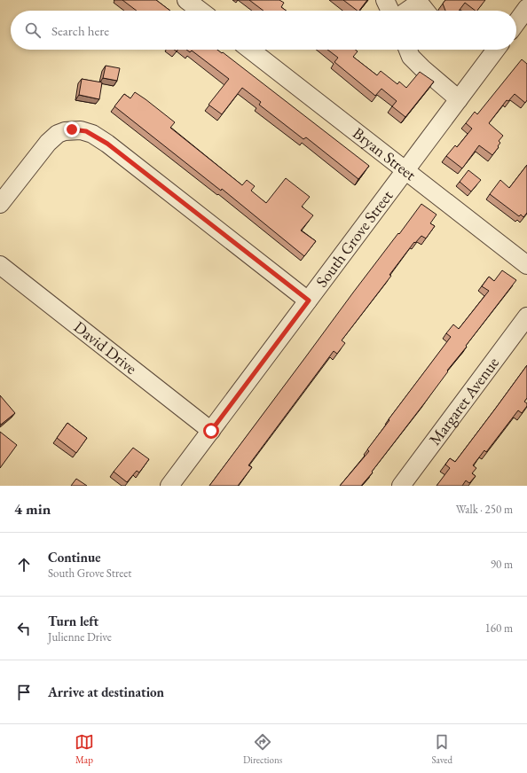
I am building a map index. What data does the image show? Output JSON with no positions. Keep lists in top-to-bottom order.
{
  "streets": {
    "street": [
      "Bryan Street",
      "South Grove Street",
      "David Drive",
      "Margaret Avenue"
    ]
  },
  "crossings": [
    ["Bryan Street", "South Grove Street"],
    ["South Grove Street", "David Drive"]
  ],
  "page": {
    "search": "Search here",
    "heading": ["4 min", "Walk · 250 m"],
    "list": [
      ["Continue", "South Grove Street", "90 m"],
      ["Turn left", "Julienne Drive", "160 m"],
      "Arrive at destination"
    ],
    "nav": ["Map", "Directions", "Saved"]
  }
}
